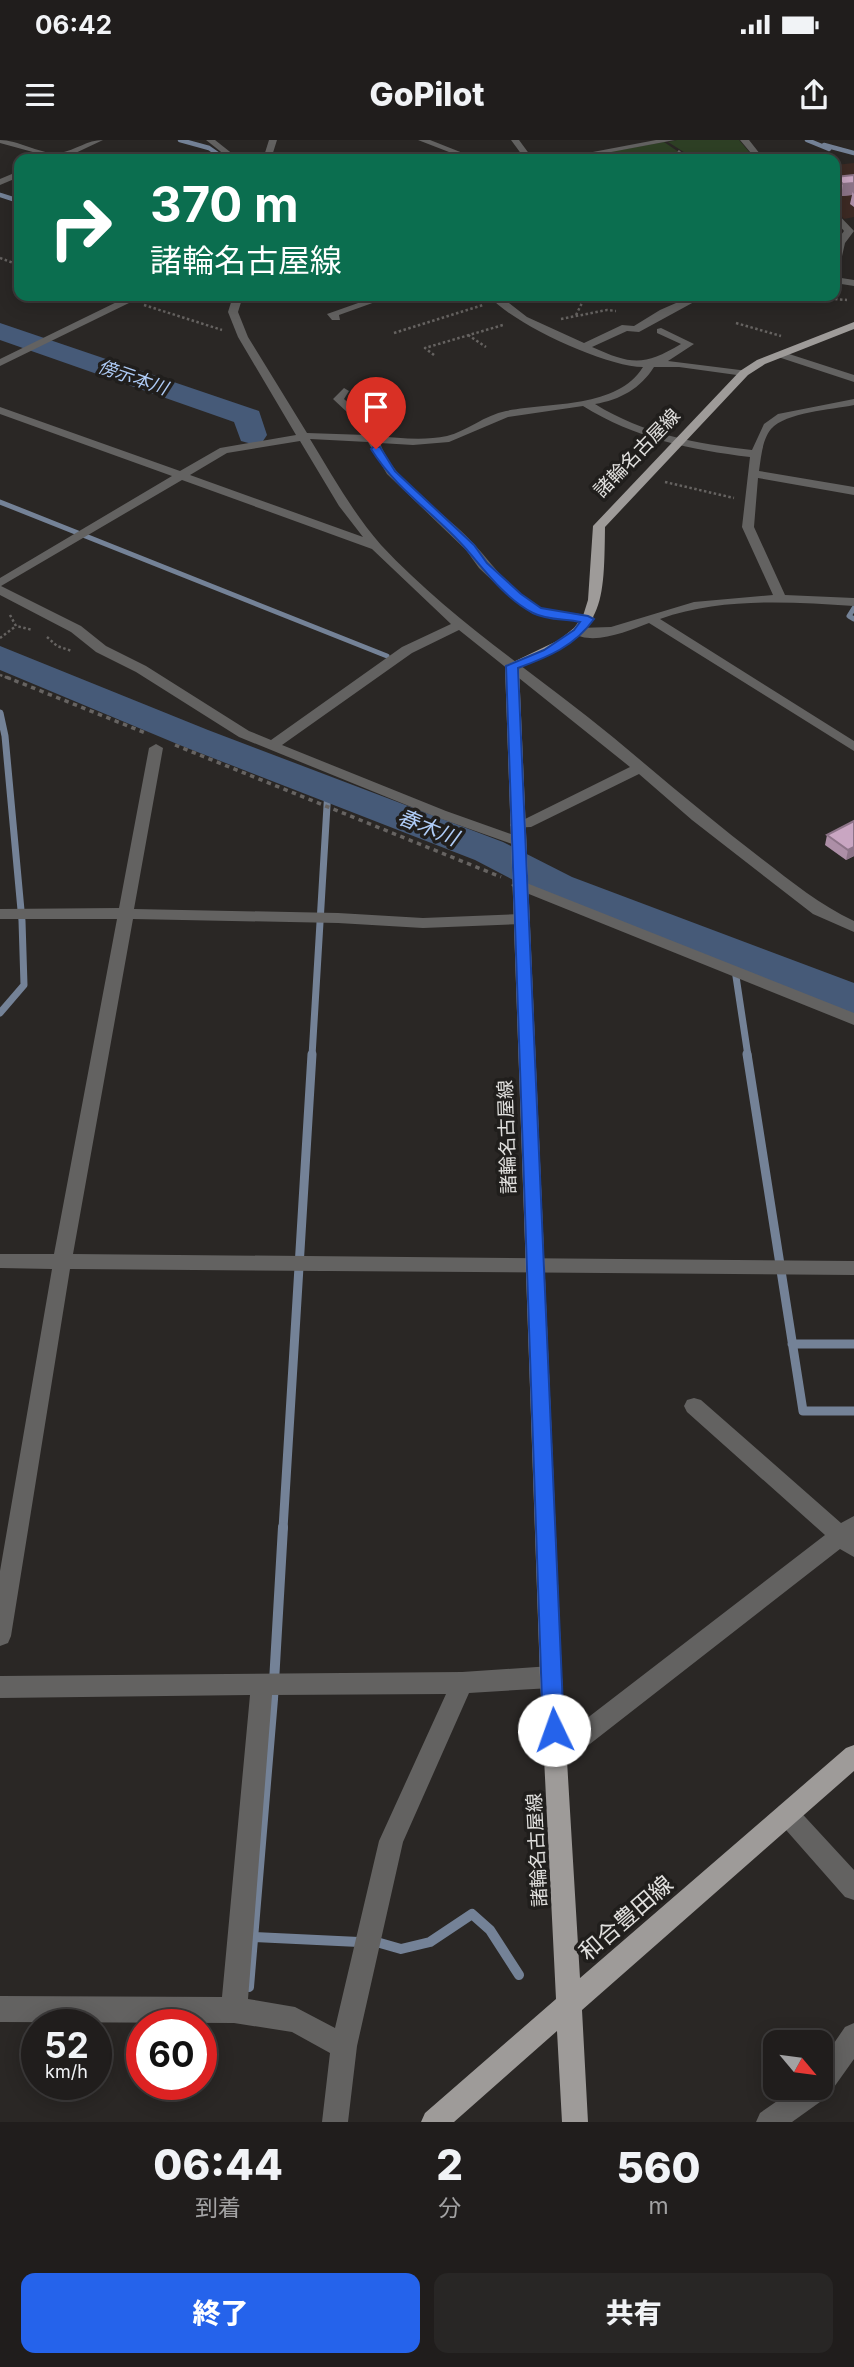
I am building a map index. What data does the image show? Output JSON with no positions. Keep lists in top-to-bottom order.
{
  "streets": {
    "main road": ["諸輪名古屋線", "和合豊田線"]
  },
  "crossings": [
    ["諸輪名古屋線", "和合豊田線"]
  ],
  "water": ["傍示本川", "春木川"],
  "north": "bottom right",
  "page": {
    "status": "06:42",
    "header": "GoPilot",
    "turn": ["370 m", "諸輪名古屋線"],
    "speed": "52 km/h",
    "limit": "60",
    "eta": [
      "06:44",
      "到着",
      "2",
      "分",
      "560",
      "m"
    ],
    "buttons": ["終了", "共有"]
  }
}
